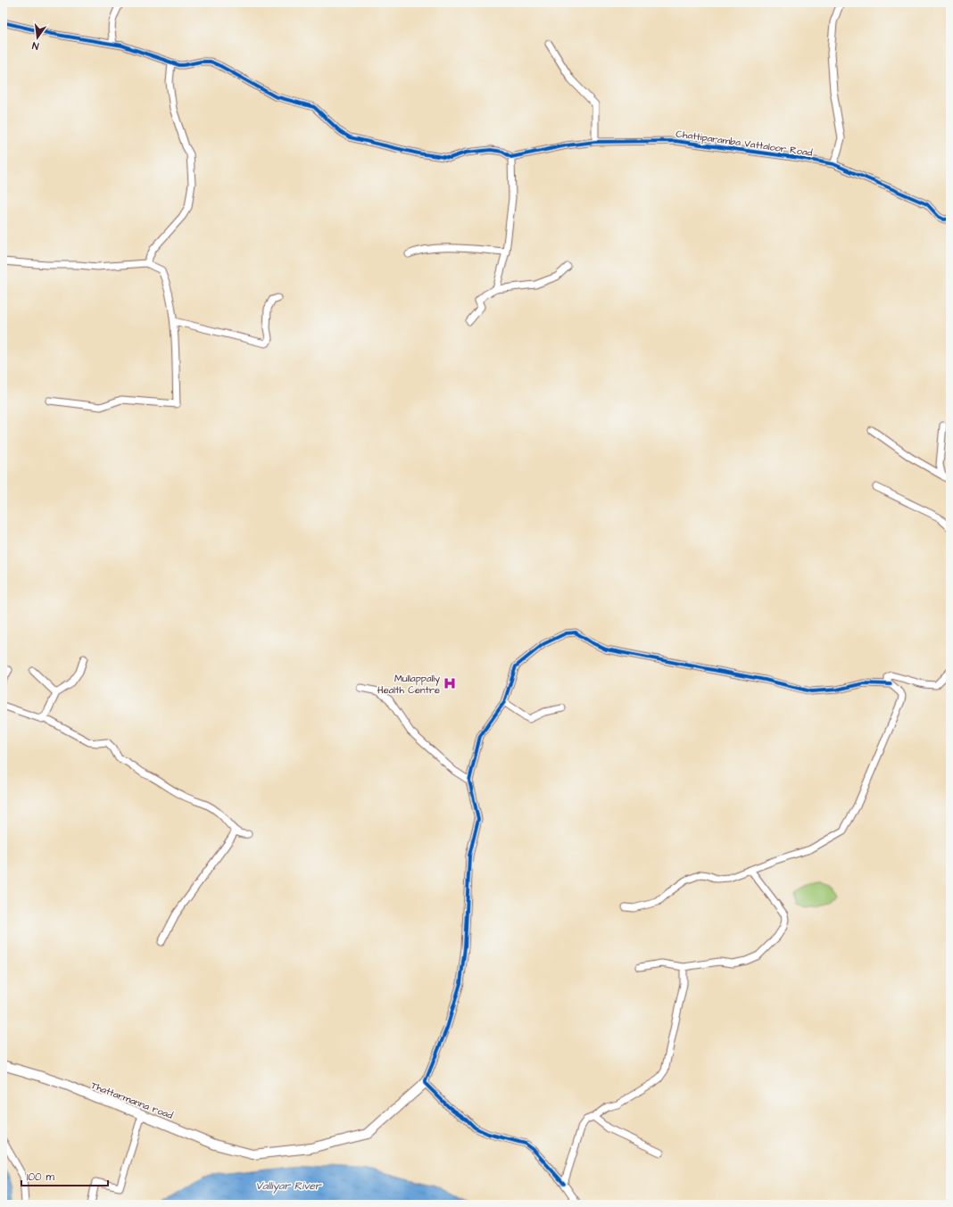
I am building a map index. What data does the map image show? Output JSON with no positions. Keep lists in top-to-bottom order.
{
  "streets": {
    "street": ["Chattiparamba Vattaloor Road", "Thattarmanna road"]
  },
  "water": ["Valliyar River"],
  "places": {
    "hospital": ["Mullappally Health Centre"]
  },
  "scale_bar": "100 m",
  "north": "bottom"
}
